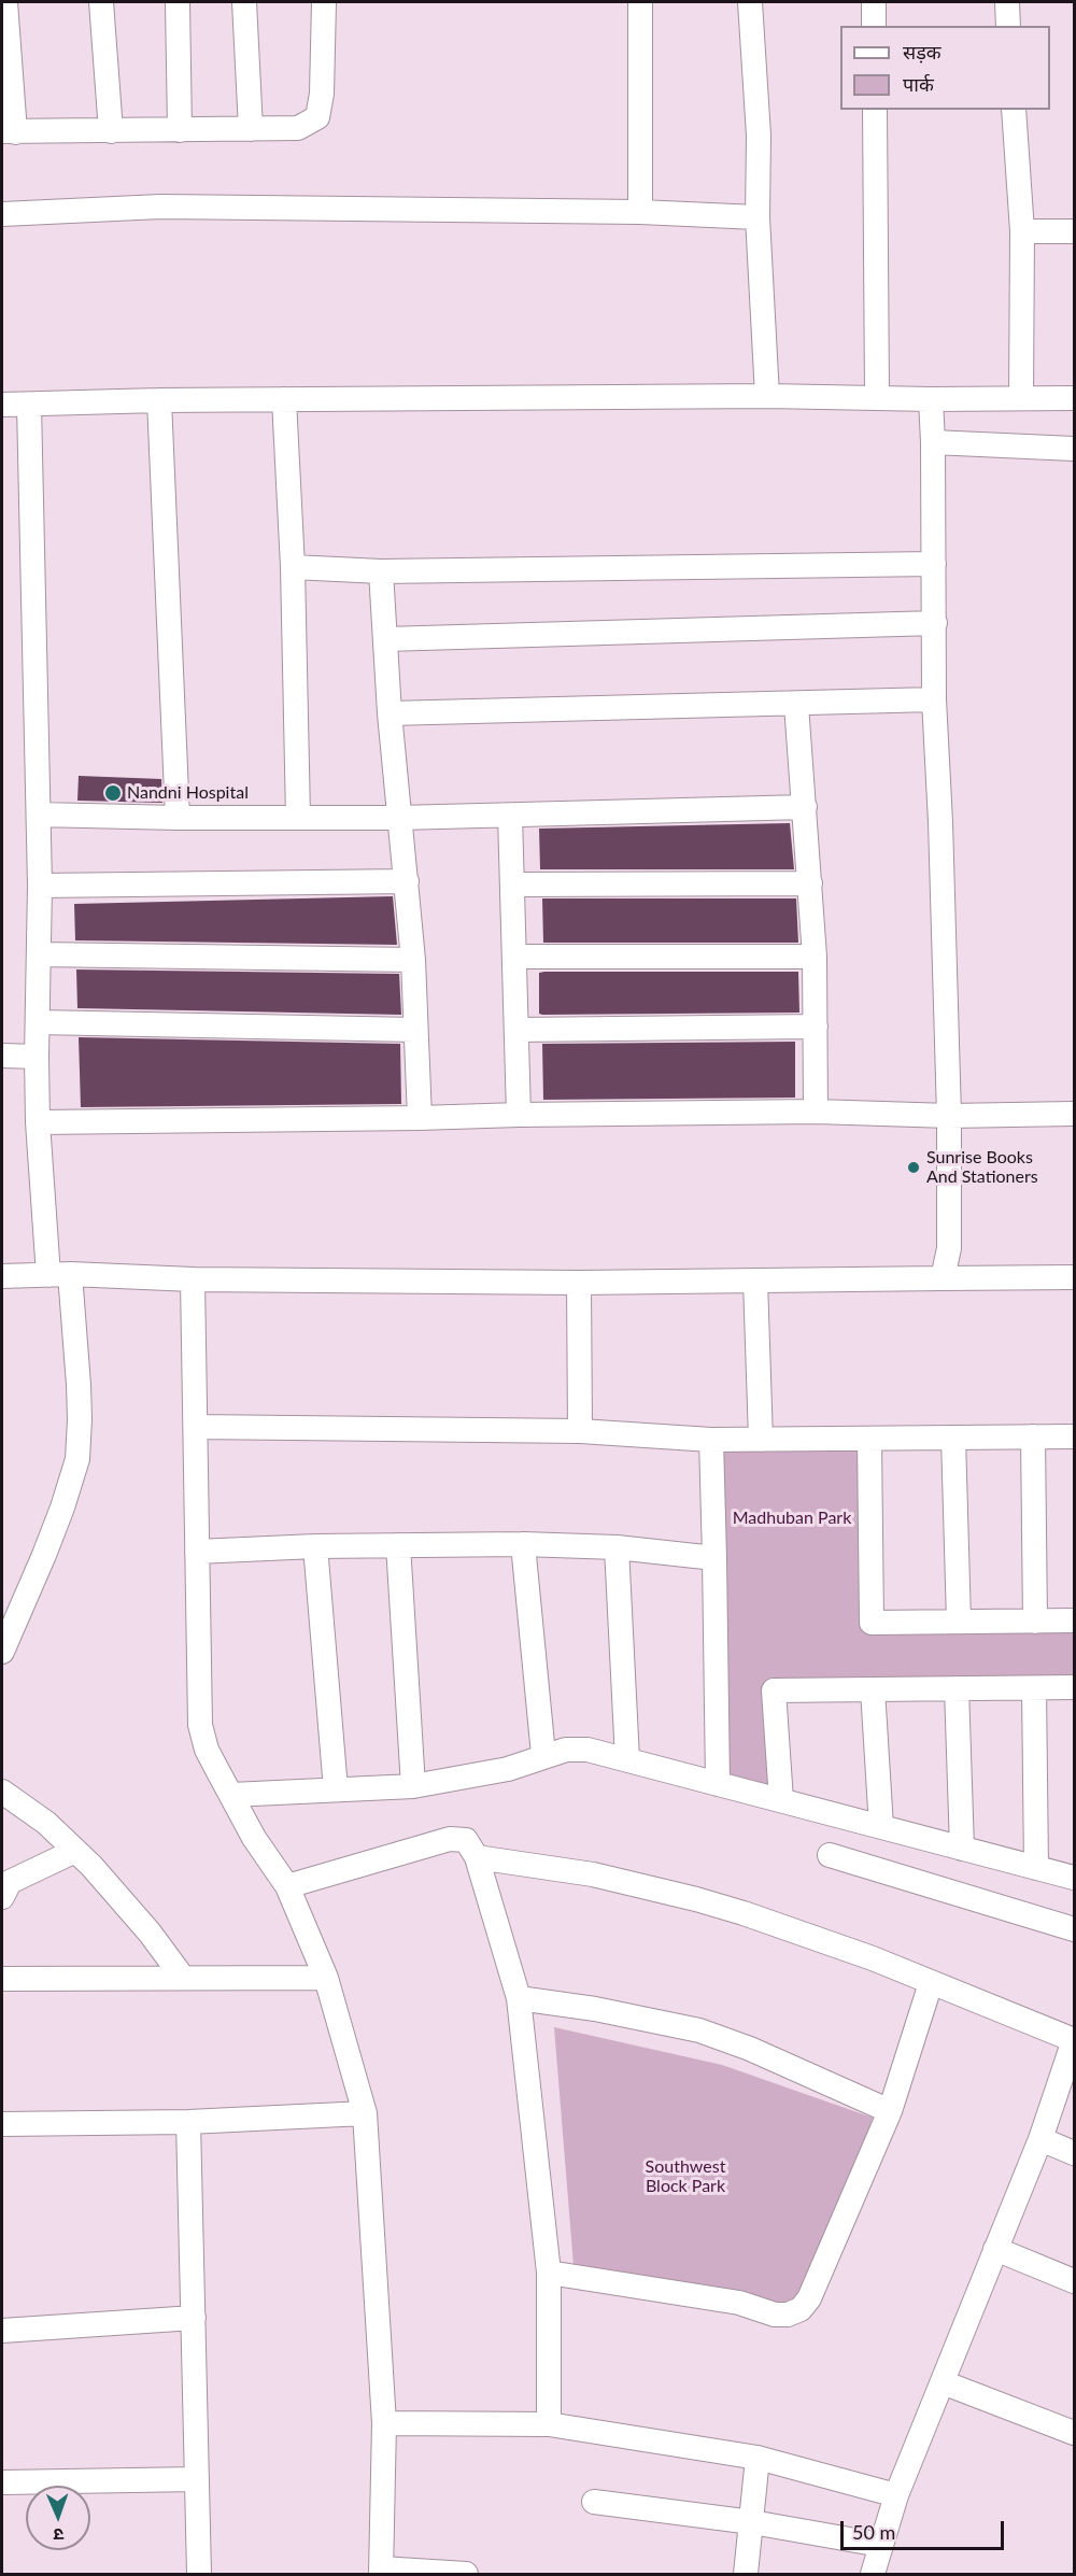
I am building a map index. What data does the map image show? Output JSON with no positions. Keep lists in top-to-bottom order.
{
  "parks": ["Madhuban Park", "Southwest Block Park"],
  "places": ["Nandni Hospital", "Sunrise Books And Stationers"],
  "legend": ["सड़क", "पार्क"],
  "scale_bar": "50 m",
  "north": "bottom"
}
